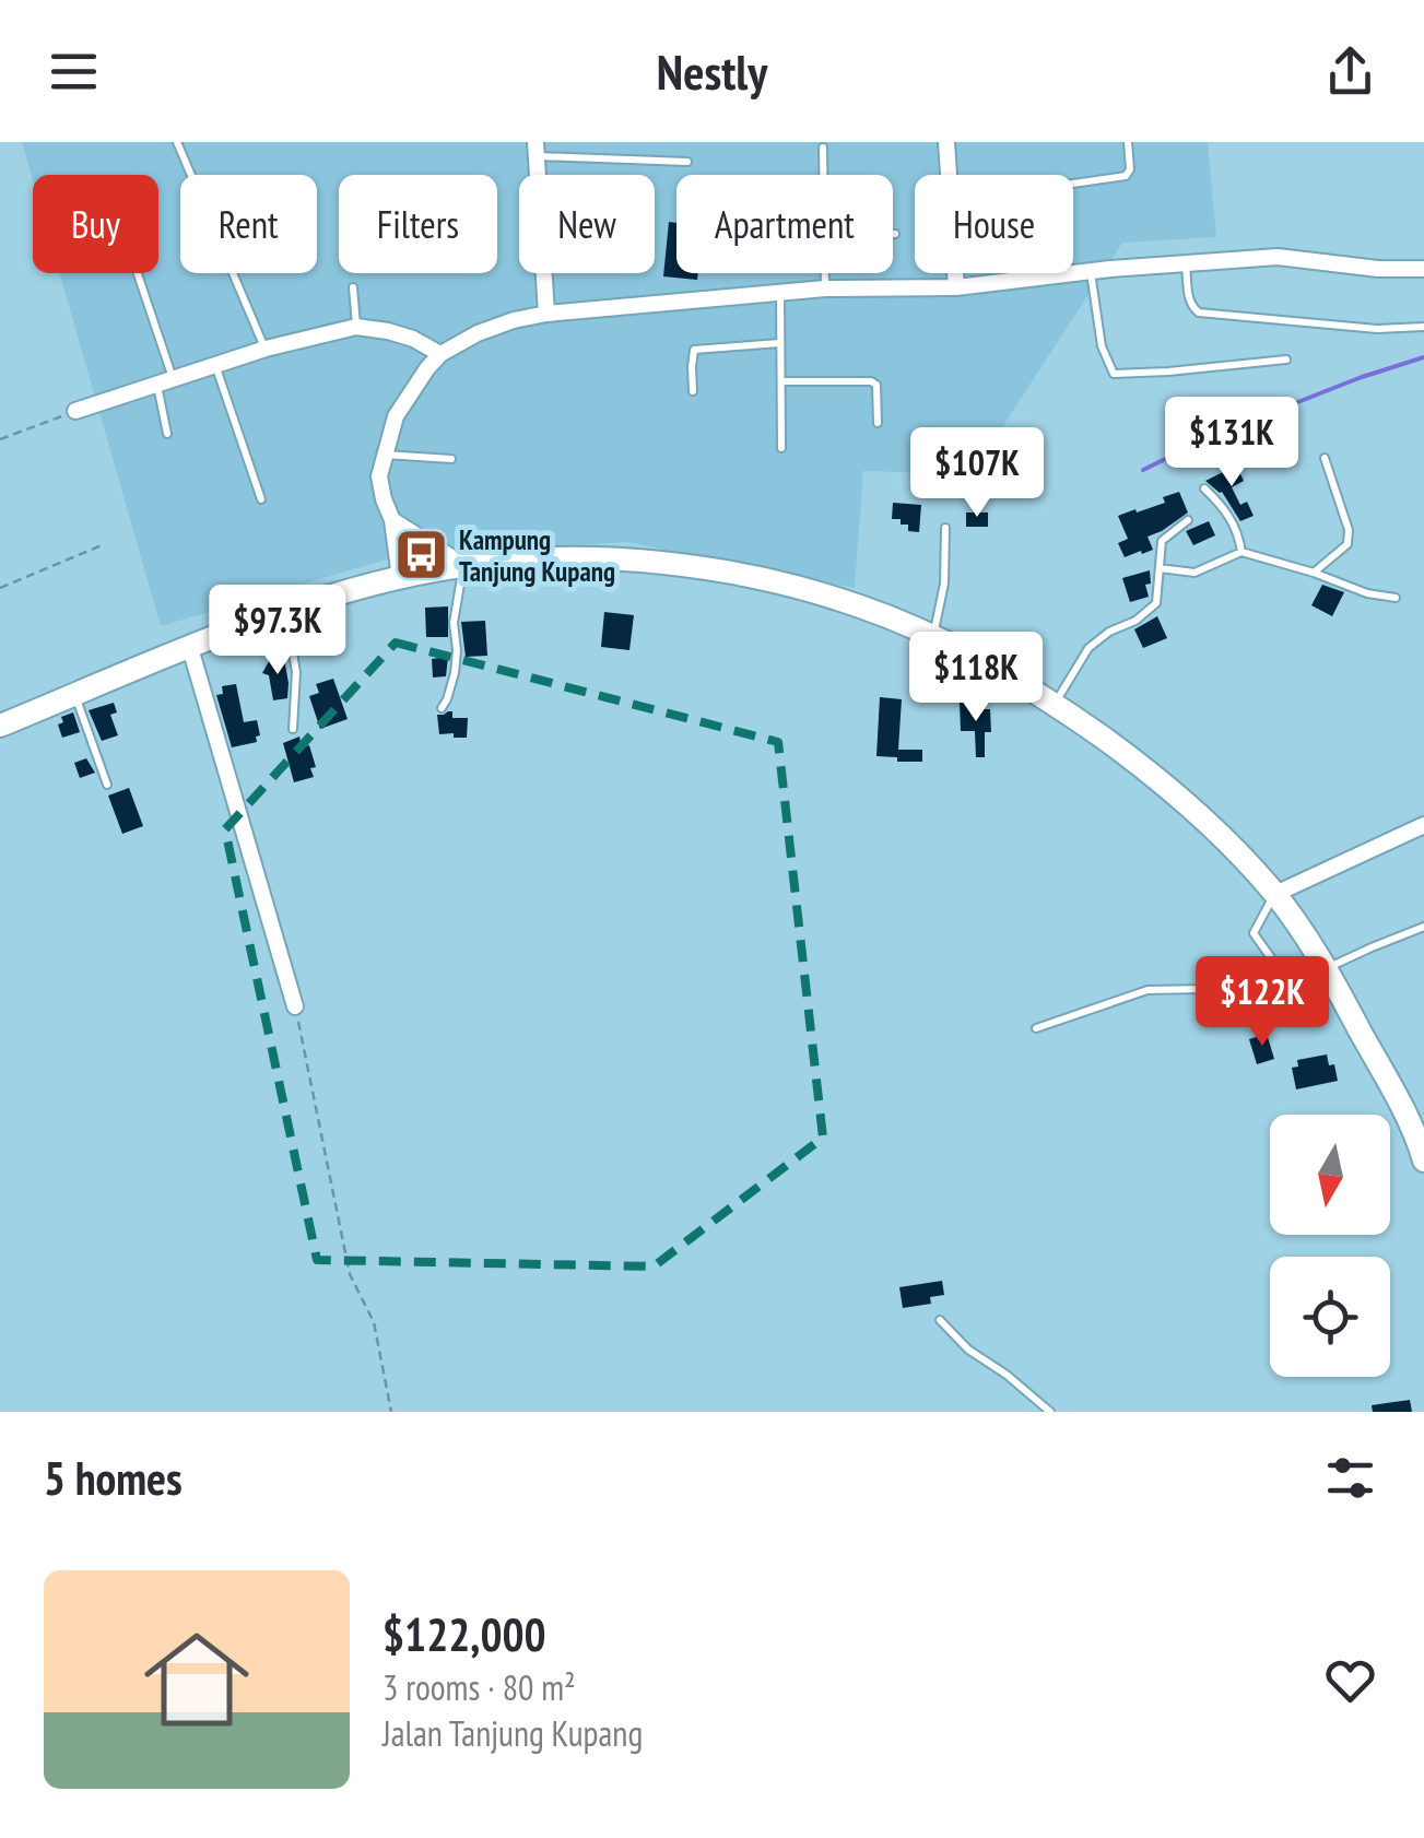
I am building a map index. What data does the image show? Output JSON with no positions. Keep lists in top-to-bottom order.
{
  "places": {
    "bus stop": ["Kampung Tanjung Kupang"]
  },
  "north": "bottom",
  "page": {
    "header": "Nestly",
    "chip": [
      "Buy",
      "Rent",
      "Filters",
      "New",
      "Apartment",
      "House"
    ],
    "price": [
      "$131K",
      "$107K",
      "$97.3K",
      "$118K",
      "$122K"
    ],
    "heading": "5 homes",
    "list": [
      {
        "name": "$122,000",
        "note": "3 rooms · 80 m² · Jalan Tanjung Kupang"
      }
    ]
  }
}
